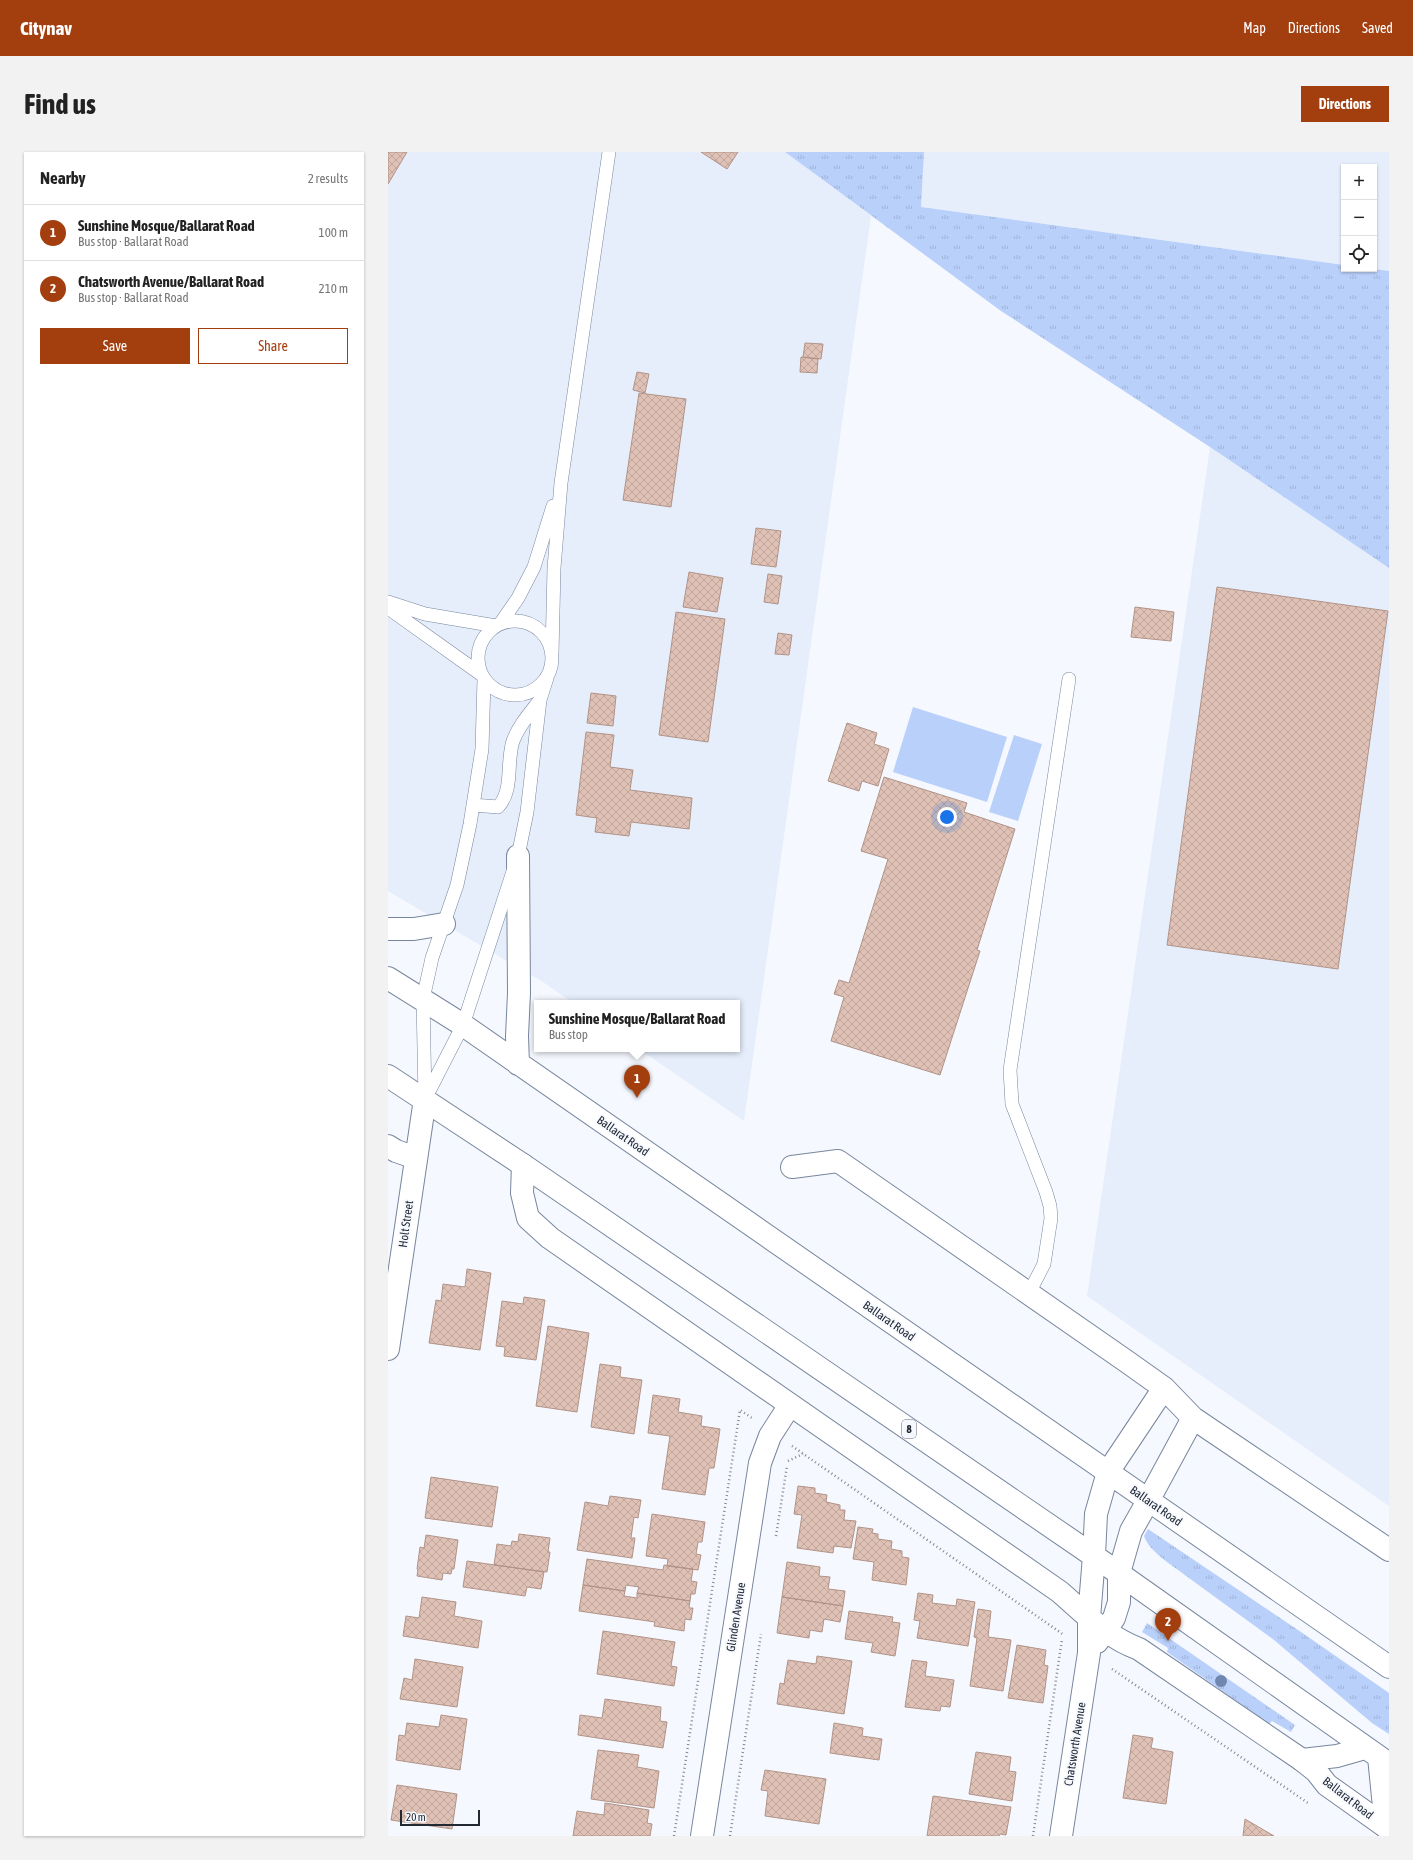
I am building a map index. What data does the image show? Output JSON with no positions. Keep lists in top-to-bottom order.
{
  "streets": {
    "main road": [
      "Ballarat Road",
      "Holt Street",
      "8",
      "Glinden Avenue",
      "Chatsworth Avenue"
    ]
  },
  "crossings": [
    ["Ballarat Road", "8"],
    ["Ballarat Road", "Glinden Avenue"],
    ["Ballarat Road", "Chatsworth Avenue"],
    ["Holt Street", "8"],
    ["8", "Chatsworth Avenue"]
  ],
  "scale_bar": "20 m",
  "page": {
    "header": "Citynav",
    "nav": ["Map", "Directions", "Saved"],
    "buttons": [
      "Directions",
      ["Save", "Share"]
    ],
    "title": "Find us",
    "heading": ["Nearby", "2 results"],
    "map_buttons": ["+", "−"],
    "list": [
      {
        "mark": "1",
        "name": "Sunshine Mosque/Ballarat Road",
        "note": "Bus stop · Ballarat Road",
        "value": "100 m"
      },
      {
        "mark": "2",
        "name": "Chatsworth Avenue/Ballarat Road",
        "note": "Bus stop · Ballarat Road",
        "value": "210 m"
      }
    ],
    "popup": ["Sunshine Mosque/Ballarat Road", "Bus stop"],
    "pins": ["1", "2"],
    "scale": "20 m"
  }
}
